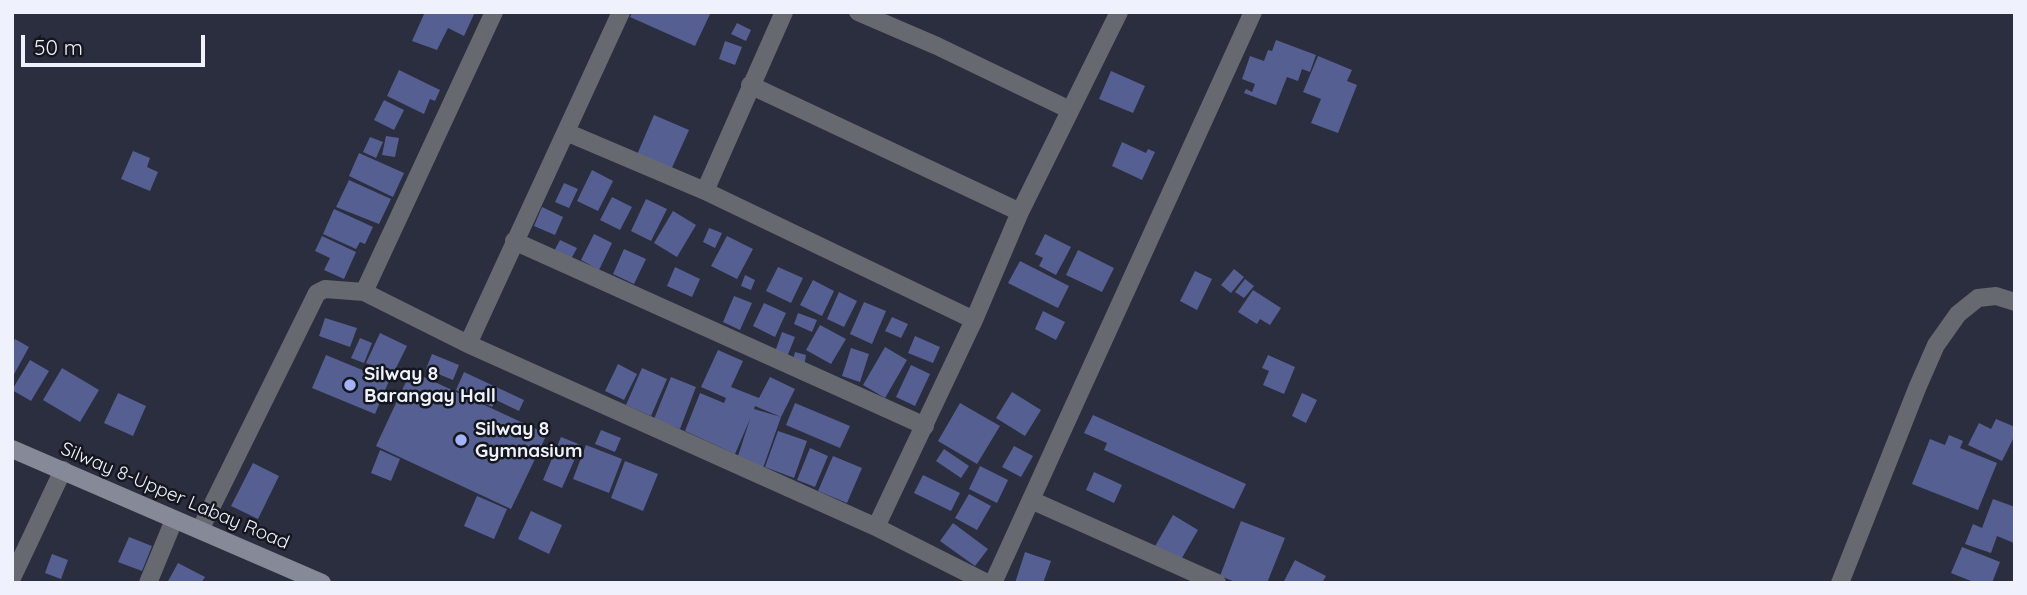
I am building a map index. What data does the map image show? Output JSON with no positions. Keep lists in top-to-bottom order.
{
  "streets": {
    "main road": ["Silway 8-Upper Labay Road"]
  },
  "places": ["Silway 8 Barangay Hall", "Silway 8 Gymnasium"],
  "scale_bar": "50 m"
}
